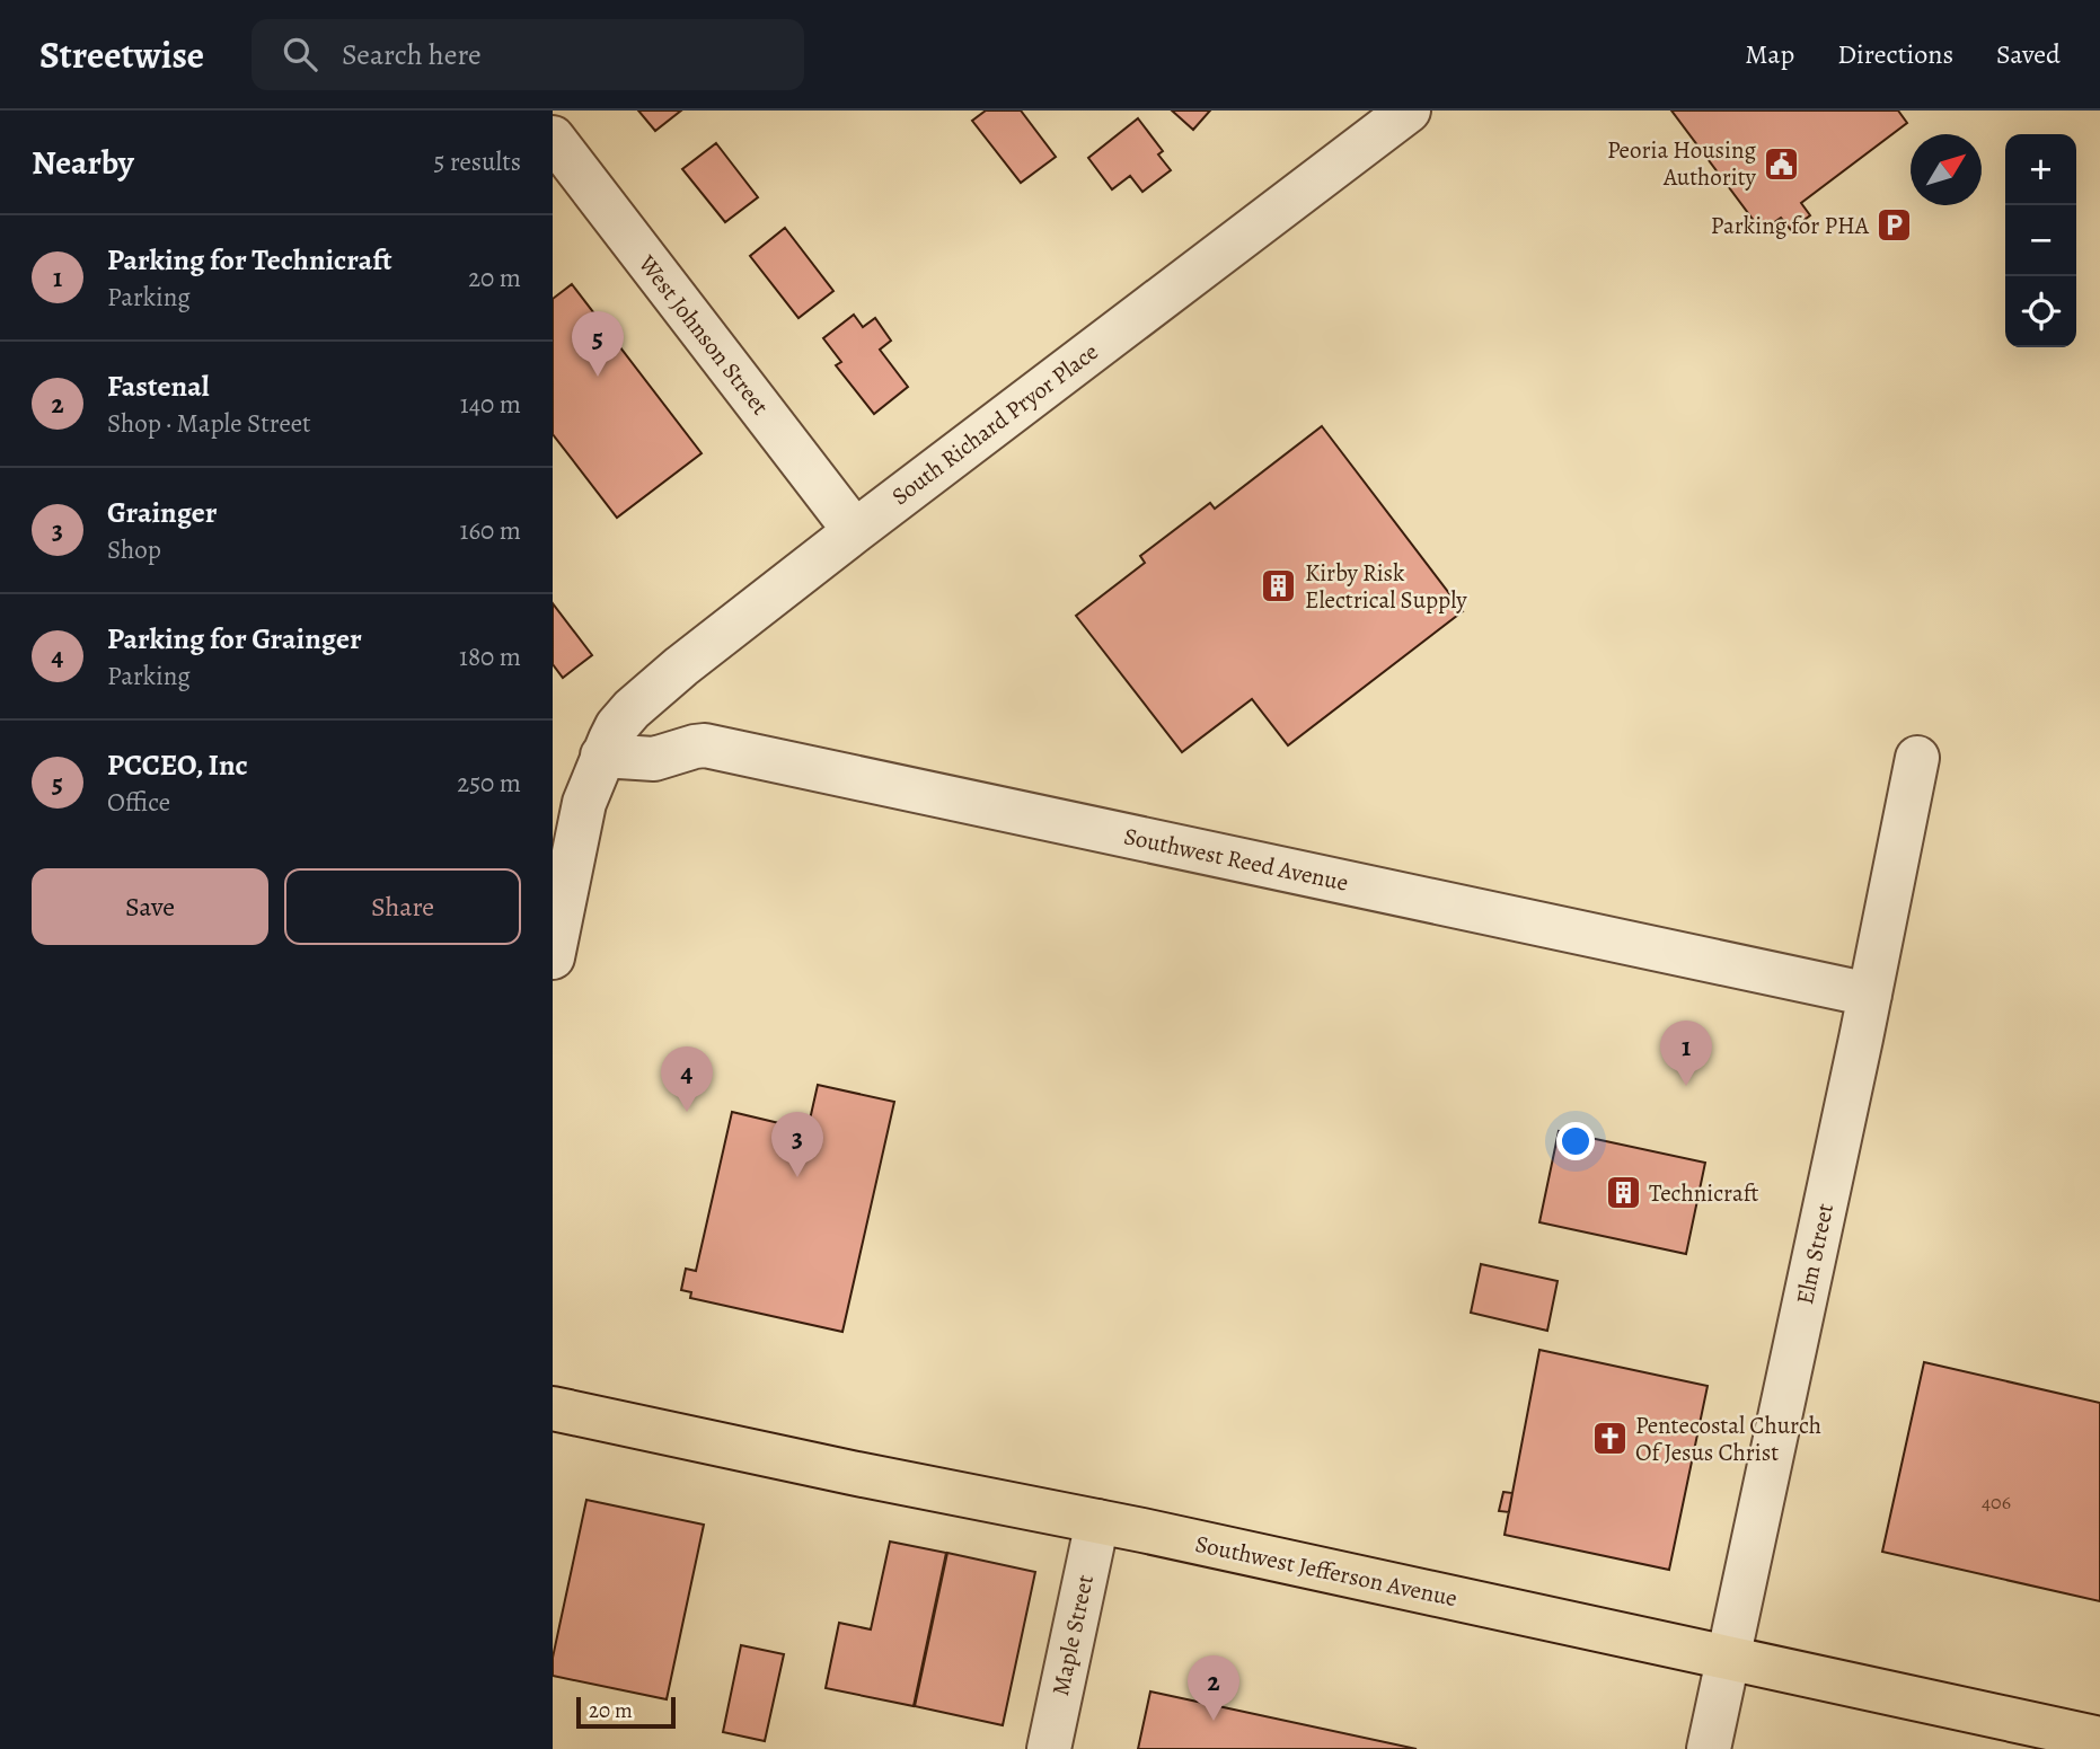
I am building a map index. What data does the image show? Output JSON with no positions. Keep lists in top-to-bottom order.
{
  "streets": {
    "main road": ["Southwest Jefferson Avenue"],
    "street": [
      "West Johnson Street",
      "South Richard Pryor Place",
      "Southwest Reed Avenue",
      "Elm Street",
      "Maple Street"
    ]
  },
  "crossings": [
    ["West Johnson Street", "South Richard Pryor Place"],
    ["South Richard Pryor Place", "Southwest Reed Avenue"],
    ["Southwest Reed Avenue", "Elm Street"],
    ["Elm Street", "Southwest Jefferson Avenue"],
    ["Southwest Jefferson Avenue", "Maple Street"]
  ],
  "places": {
    "public building": ["Peoria Housing Authority"],
    "parking": ["Parking for PHA"],
    "building": ["Kirby Risk Electrical Supply", "Technicraft"],
    "church": ["Pentecostal Church Of Jesus Christ"]
  },
  "house_numbers": ["406"],
  "scale_bar": "20 m",
  "north": "top right",
  "page": {
    "header": "Streetwise",
    "search": "Search here",
    "nav": ["Map", "Directions", "Saved"],
    "heading": ["Nearby", "5 results"],
    "map_buttons": ["+", "−"],
    "list": [
      {
        "mark": "1",
        "name": "Parking for Technicraft",
        "note": "Parking",
        "value": "20 m"
      },
      {
        "mark": "2",
        "name": "Fastenal",
        "note": "Shop · Maple Street",
        "value": "140 m"
      },
      {
        "mark": "3",
        "name": "Grainger",
        "note": "Shop",
        "value": "160 m"
      },
      {
        "mark": "4",
        "name": "Parking for Grainger",
        "note": "Parking",
        "value": "180 m"
      },
      {
        "mark": "5",
        "name": "PCCEO, Inc",
        "note": "Office",
        "value": "250 m"
      }
    ],
    "pins": [
      "5",
      "1",
      "4",
      "3",
      "2"
    ],
    "buttons": ["Save", "Share"],
    "scale": "20 m"
  }
}
